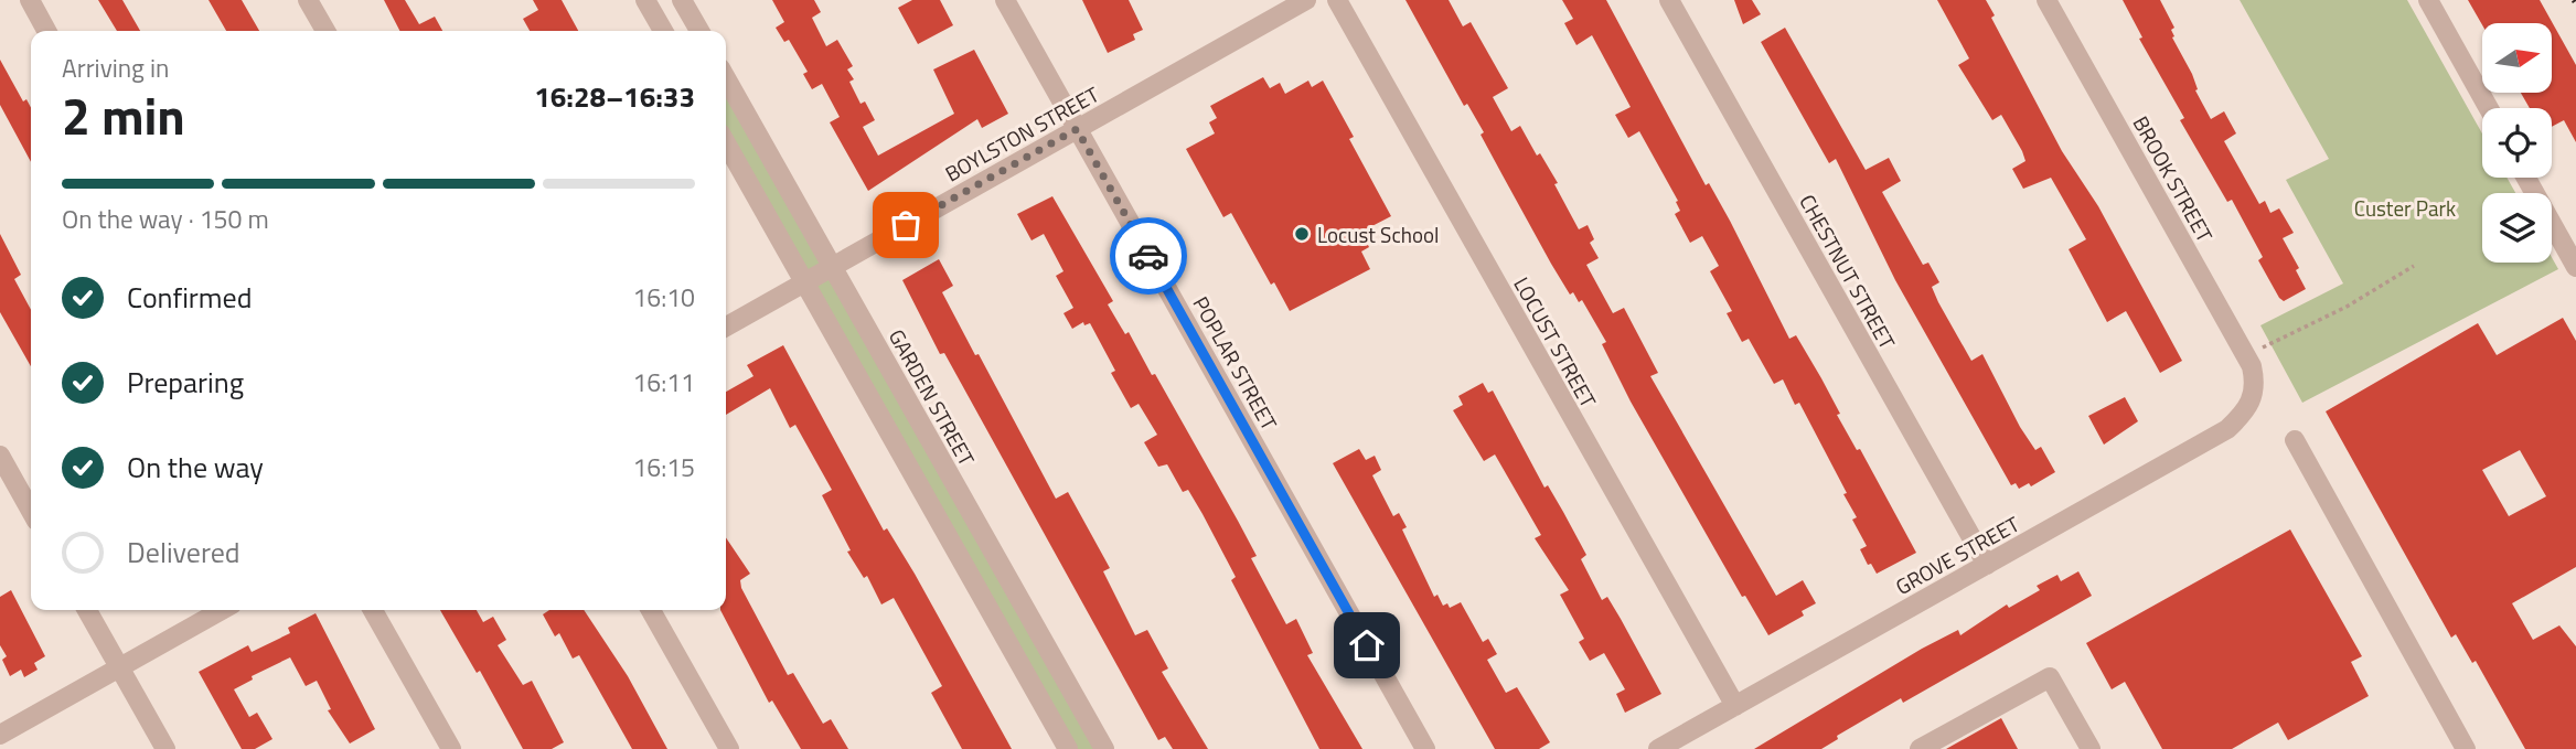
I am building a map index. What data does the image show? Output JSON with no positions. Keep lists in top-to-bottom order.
{
  "streets": {
    "street": [
      "BOYLSTON STREET",
      "BROOK STREET",
      "CHESTNUT STREET",
      "LOCUST STREET",
      "POPLAR STREET",
      "GARDEN STREET",
      "GROVE STREET"
    ]
  },
  "crossings": [
    ["BOYLSTON STREET", "POPLAR STREET"],
    ["BOYLSTON STREET", "GARDEN STREET"],
    ["BROOK STREET", "GROVE STREET"],
    ["CHESTNUT STREET", "GROVE STREET"],
    ["LOCUST STREET", "GROVE STREET"]
  ],
  "parks": ["Custer Park"],
  "places": ["Locust School"],
  "north": "right",
  "page": {
    "heading": ["2 min", "Arriving in", "16:28–16:33"],
    "bar": "On the way · 150 m",
    "list": [
      ["Confirmed", "16:10"],
      ["Preparing", "16:11"],
      ["On the way", "16:15"],
      "Delivered"
    ]
  }
}
